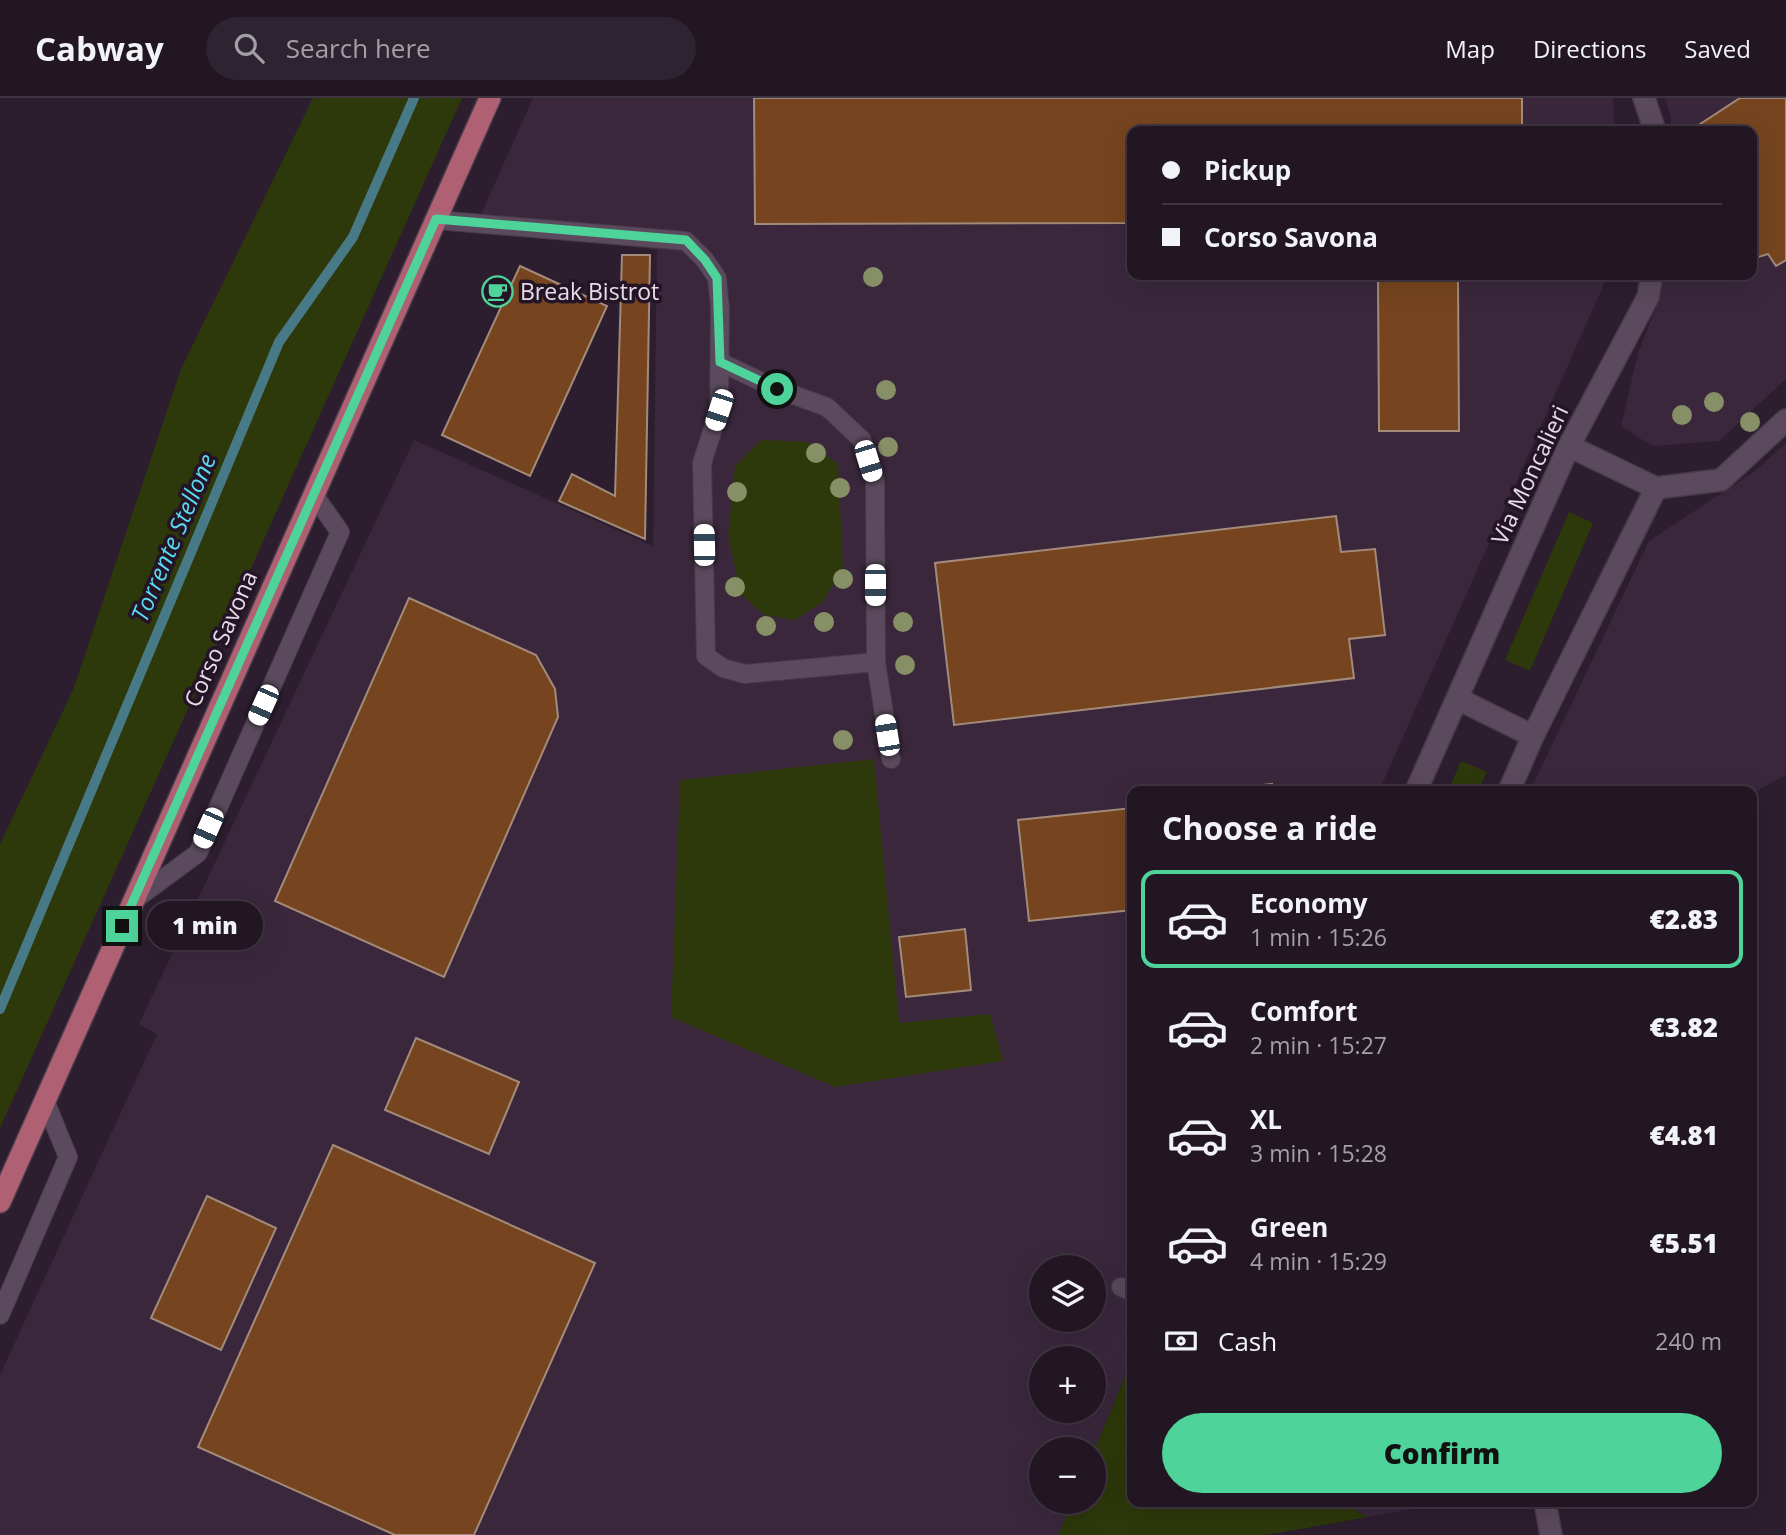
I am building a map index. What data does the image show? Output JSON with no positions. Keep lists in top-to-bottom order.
{
  "streets": {
    "main road": ["Corso Savona"],
    "street": ["Via Moncalieri"]
  },
  "water": ["Torrente Stellone"],
  "places": {
    "cafe": ["Break Bistrot"]
  },
  "page": {
    "header": "Cabway",
    "search": "Search here",
    "nav": ["Map", "Directions", "Saved"],
    "banner": ["Pickup", "Corso Savona"],
    "heading": "Choose a ride",
    "list": [
      {
        "name": "Economy",
        "note": "1 min · 15:26",
        "value": "€2.83"
      },
      {
        "name": "Comfort",
        "note": "2 min · 15:27",
        "value": "€3.82"
      },
      {
        "name": "XL",
        "note": "3 min · 15:28",
        "value": "€4.81"
      },
      {
        "name": "Green",
        "note": "4 min · 15:29",
        "value": "€5.51"
      }
    ],
    "bubble": "1 min",
    "map_buttons": ["+", "−"],
    "pay": ["Cash", "240 m"],
    "buttons": "Confirm"
  }
}
